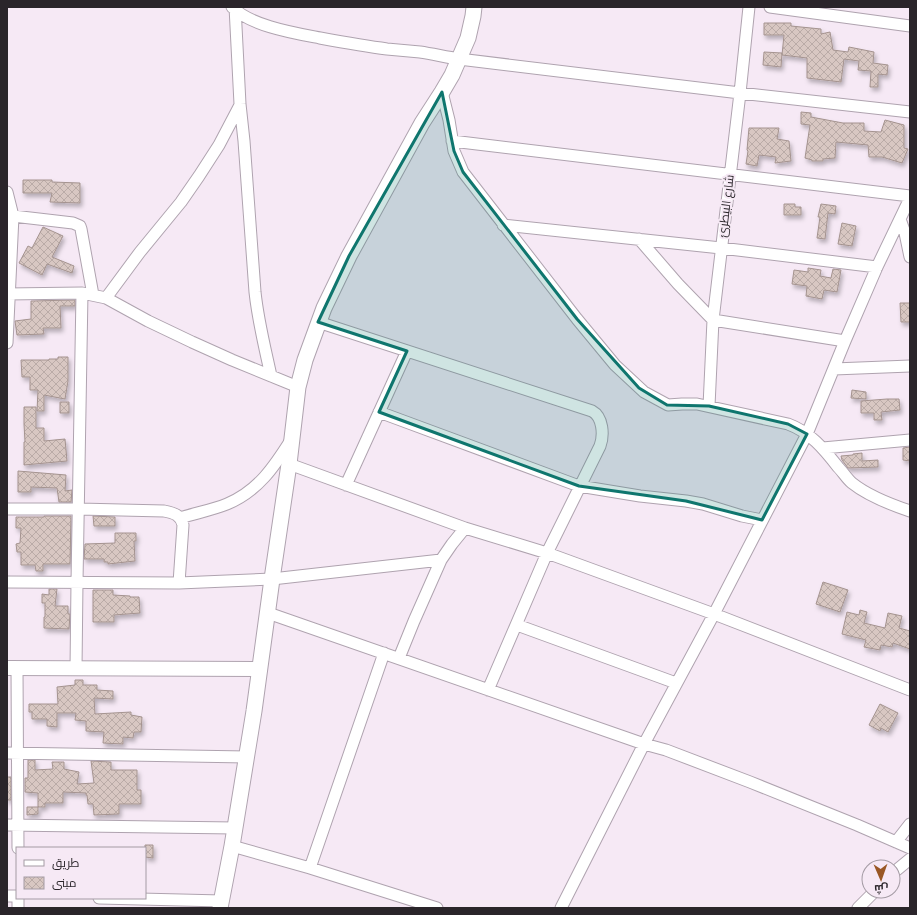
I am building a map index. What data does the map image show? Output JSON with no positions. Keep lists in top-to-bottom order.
{
  "streets": {
    "street": ["شارع البيطرئ"]
  },
  "legend": ["طريق", "مبنى"],
  "north": "bottom"
}
